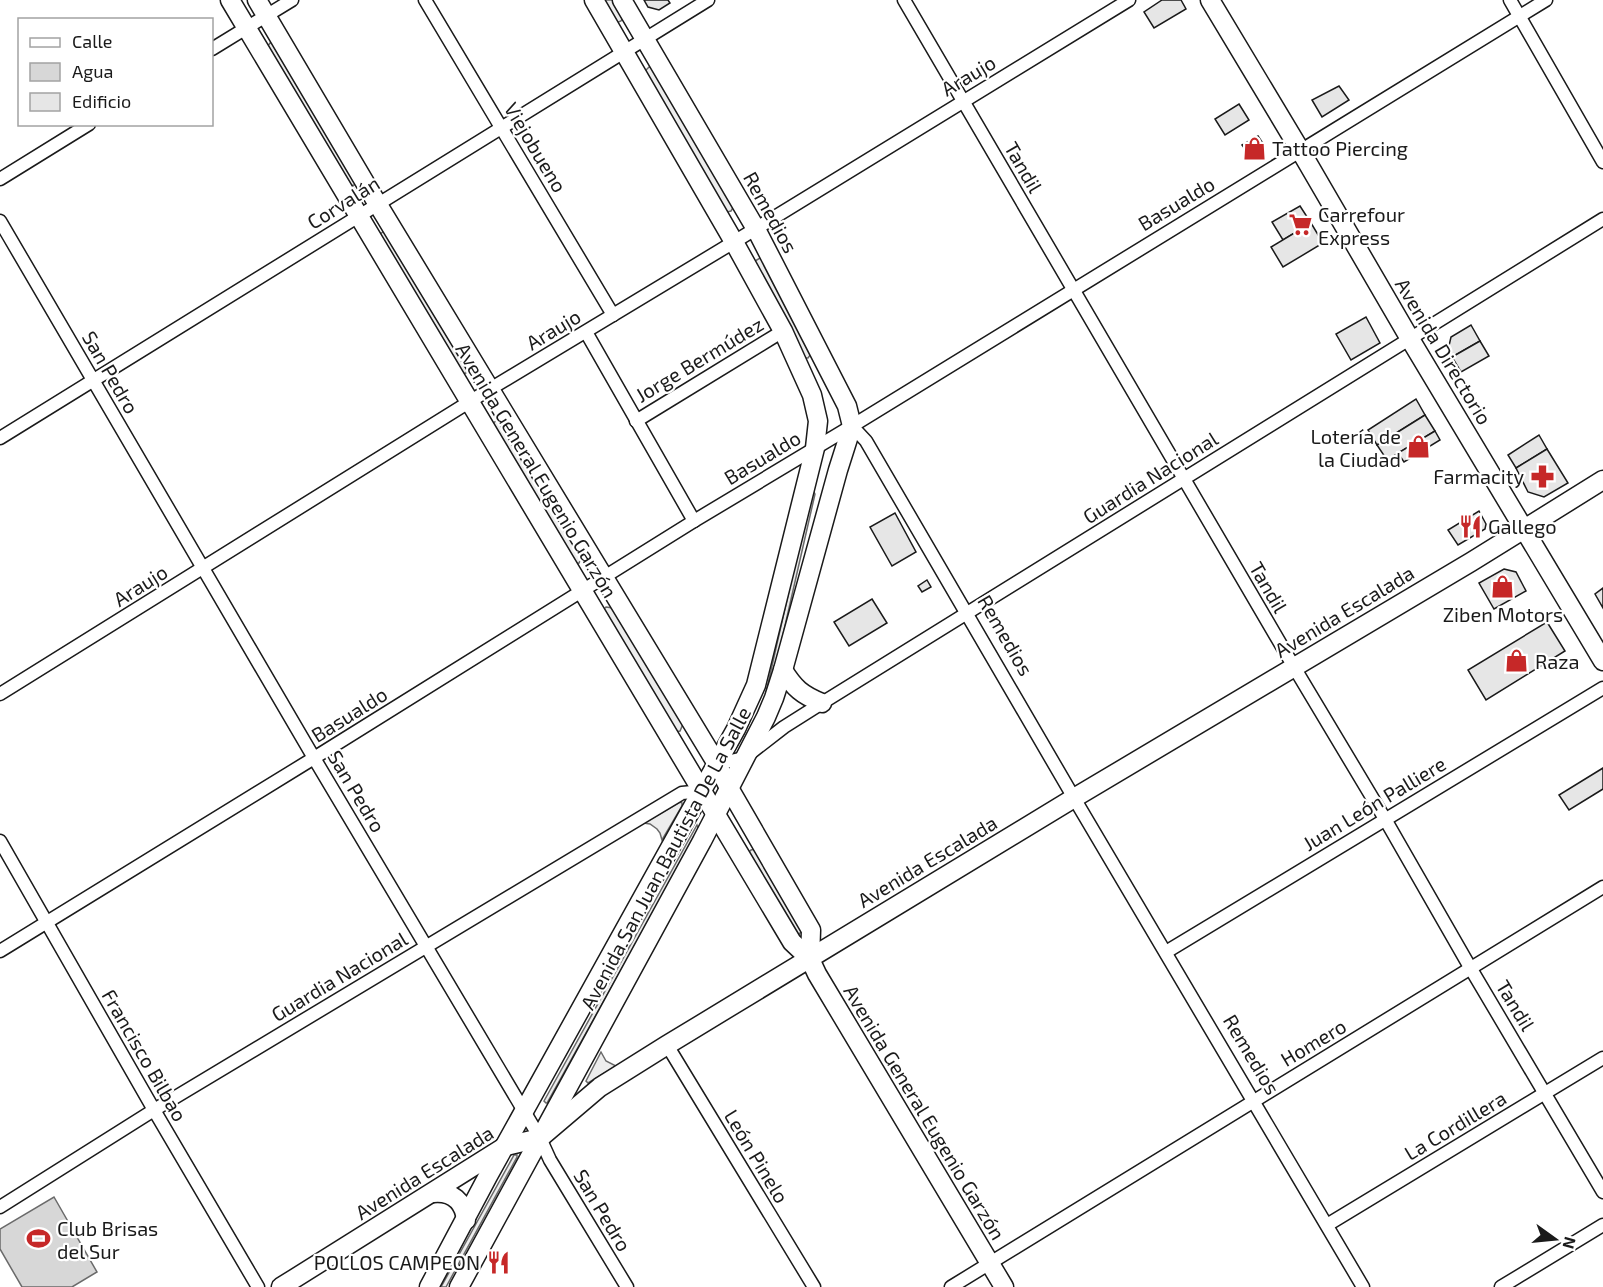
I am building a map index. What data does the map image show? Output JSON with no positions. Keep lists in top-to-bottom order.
{
  "streets": {
    "street": [
      "Araujo",
      "Viejobueno",
      "Tandil",
      "Corvalán",
      "Basualdo",
      "Remedios",
      "Avenida Directorio",
      "Jorge Bermúdez",
      "San Pedro",
      "Avenida General Eugenio Garzón",
      "Guardia Nacional",
      "Avenida Escalada",
      "Juan León Palliere",
      "Avenida San Juan Bautista De La Salle",
      "Homero",
      "Francisco Bilbao",
      "La Cordillera",
      "León Pinelo"
    ]
  },
  "crossings": [
    ["Araujo", "Viejobueno"],
    ["Araujo", "Tandil"],
    ["Araujo", "Remedios"],
    ["Araujo", "San Pedro"],
    ["Araujo", "Avenida General Eugenio Garzón"],
    ["Viejobueno", "Corvalán"],
    ["Tandil", "Basualdo"],
    ["Tandil", "Guardia Nacional"],
    ["Tandil", "Avenida Escalada"],
    ["Tandil", "Juan León Palliere"],
    ["Tandil", "Homero"],
    ["Tandil", "La Cordillera"],
    ["Corvalán", "Remedios"],
    ["Corvalán", "San Pedro"],
    ["Corvalán", "Avenida General Eugenio Garzón"],
    ["Basualdo", "Remedios"],
    ["Basualdo", "Avenida Directorio"],
    ["Basualdo", "San Pedro"],
    ["Basualdo", "Avenida General Eugenio Garzón"],
    ["Basualdo", "Avenida San Juan Bautista De La Salle"],
    ["Basualdo", "Francisco Bilbao"],
    ["Remedios", "Guardia Nacional"],
    ["Remedios", "Avenida Escalada"],
    ["Remedios", "Juan León Palliere"],
    ["Remedios", "Avenida San Juan Bautista De La Salle"],
    ["Remedios", "Homero"],
    ["Remedios", "La Cordillera"],
    ["Avenida Directorio", "Guardia Nacional"],
    ["Avenida Directorio", "Avenida Escalada"],
    ["San Pedro", "Guardia Nacional"],
    ["San Pedro", "Avenida Escalada"],
    ["San Pedro", "Avenida San Juan Bautista De La Salle"],
    ["Avenida General Eugenio Garzón", "Guardia Nacional"],
    ["Avenida General Eugenio Garzón", "Avenida Escalada"],
    ["Avenida General Eugenio Garzón", "Avenida San Juan Bautista De La Salle"],
    ["Avenida General Eugenio Garzón", "Homero"],
    ["Guardia Nacional", "Avenida San Juan Bautista De La Salle"],
    ["Guardia Nacional", "Francisco Bilbao"],
    ["Avenida Escalada", "Avenida San Juan Bautista De La Salle"],
    ["Avenida Escalada", "León Pinelo"]
  ],
  "places": {
    "shop": [
      "Tattoo Piercing",
      "Lotería de la Ciudad",
      "Ziben Motors",
      "Raza"
    ],
    "supermarket": ["Carrefour Express"],
    "pharmacy": ["Farmacity"],
    "restaurant": ["Gallego", "POLLOS CAMPEON"],
    "sports": ["Club Brisas del Sur"]
  },
  "legend": ["Calle", "Agua", "Edificio"],
  "north": "right"
}
